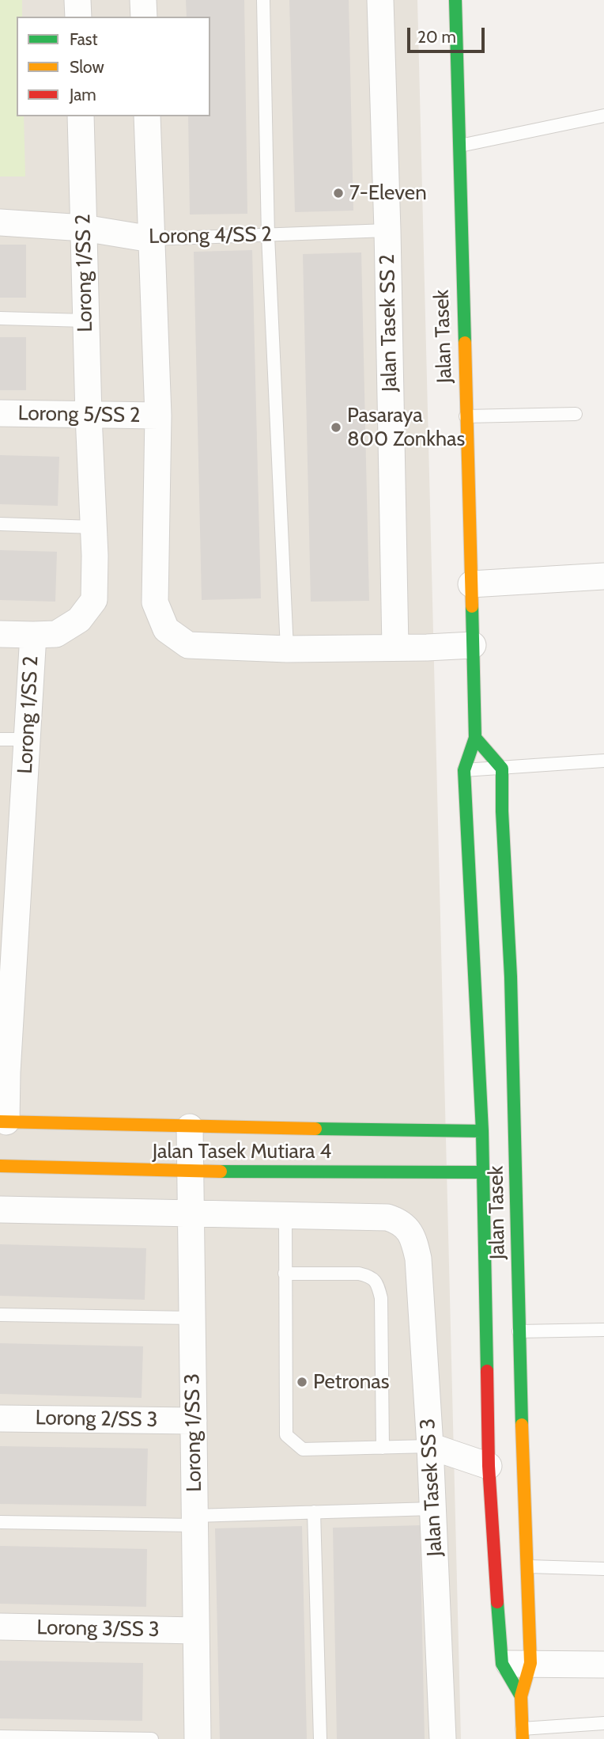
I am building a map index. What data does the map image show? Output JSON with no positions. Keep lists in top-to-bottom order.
{
  "streets": {
    "main road": ["Jalan Tasek", "Jalan Tasek Mutiara 4"],
    "street": [
      "Lorong 4/SS 2",
      "Lorong 1/SS 2",
      "Jalan Tasek SS 2",
      "Lorong 5/SS 2",
      "Lorong 2/SS 3",
      "Lorong 1/SS 3",
      "Jalan Tasek SS 3",
      "Lorong 3/SS 3"
    ]
  },
  "crossings": [
    ["Lorong 4/SS 2", "Lorong 1/SS 2"],
    ["Lorong 4/SS 2", "Jalan Tasek SS 2"],
    ["Lorong 1/SS 2", "Lorong 5/SS 2"],
    ["Lorong 1/SS 2", "Jalan Tasek Mutiara 4"],
    ["Jalan Tasek", "Jalan Tasek Mutiara 4"],
    ["Jalan Tasek Mutiara 4", "Lorong 1/SS 3"],
    ["Lorong 2/SS 3", "Lorong 1/SS 3"],
    ["Lorong 1/SS 3", "Lorong 3/SS 3"]
  ],
  "places": ["7-Eleven", "Pasaraya 800 Zonkhas", "Petronas"],
  "legend": ["Fast", "Slow", "Jam"],
  "scale_bar": "20 m"
}
